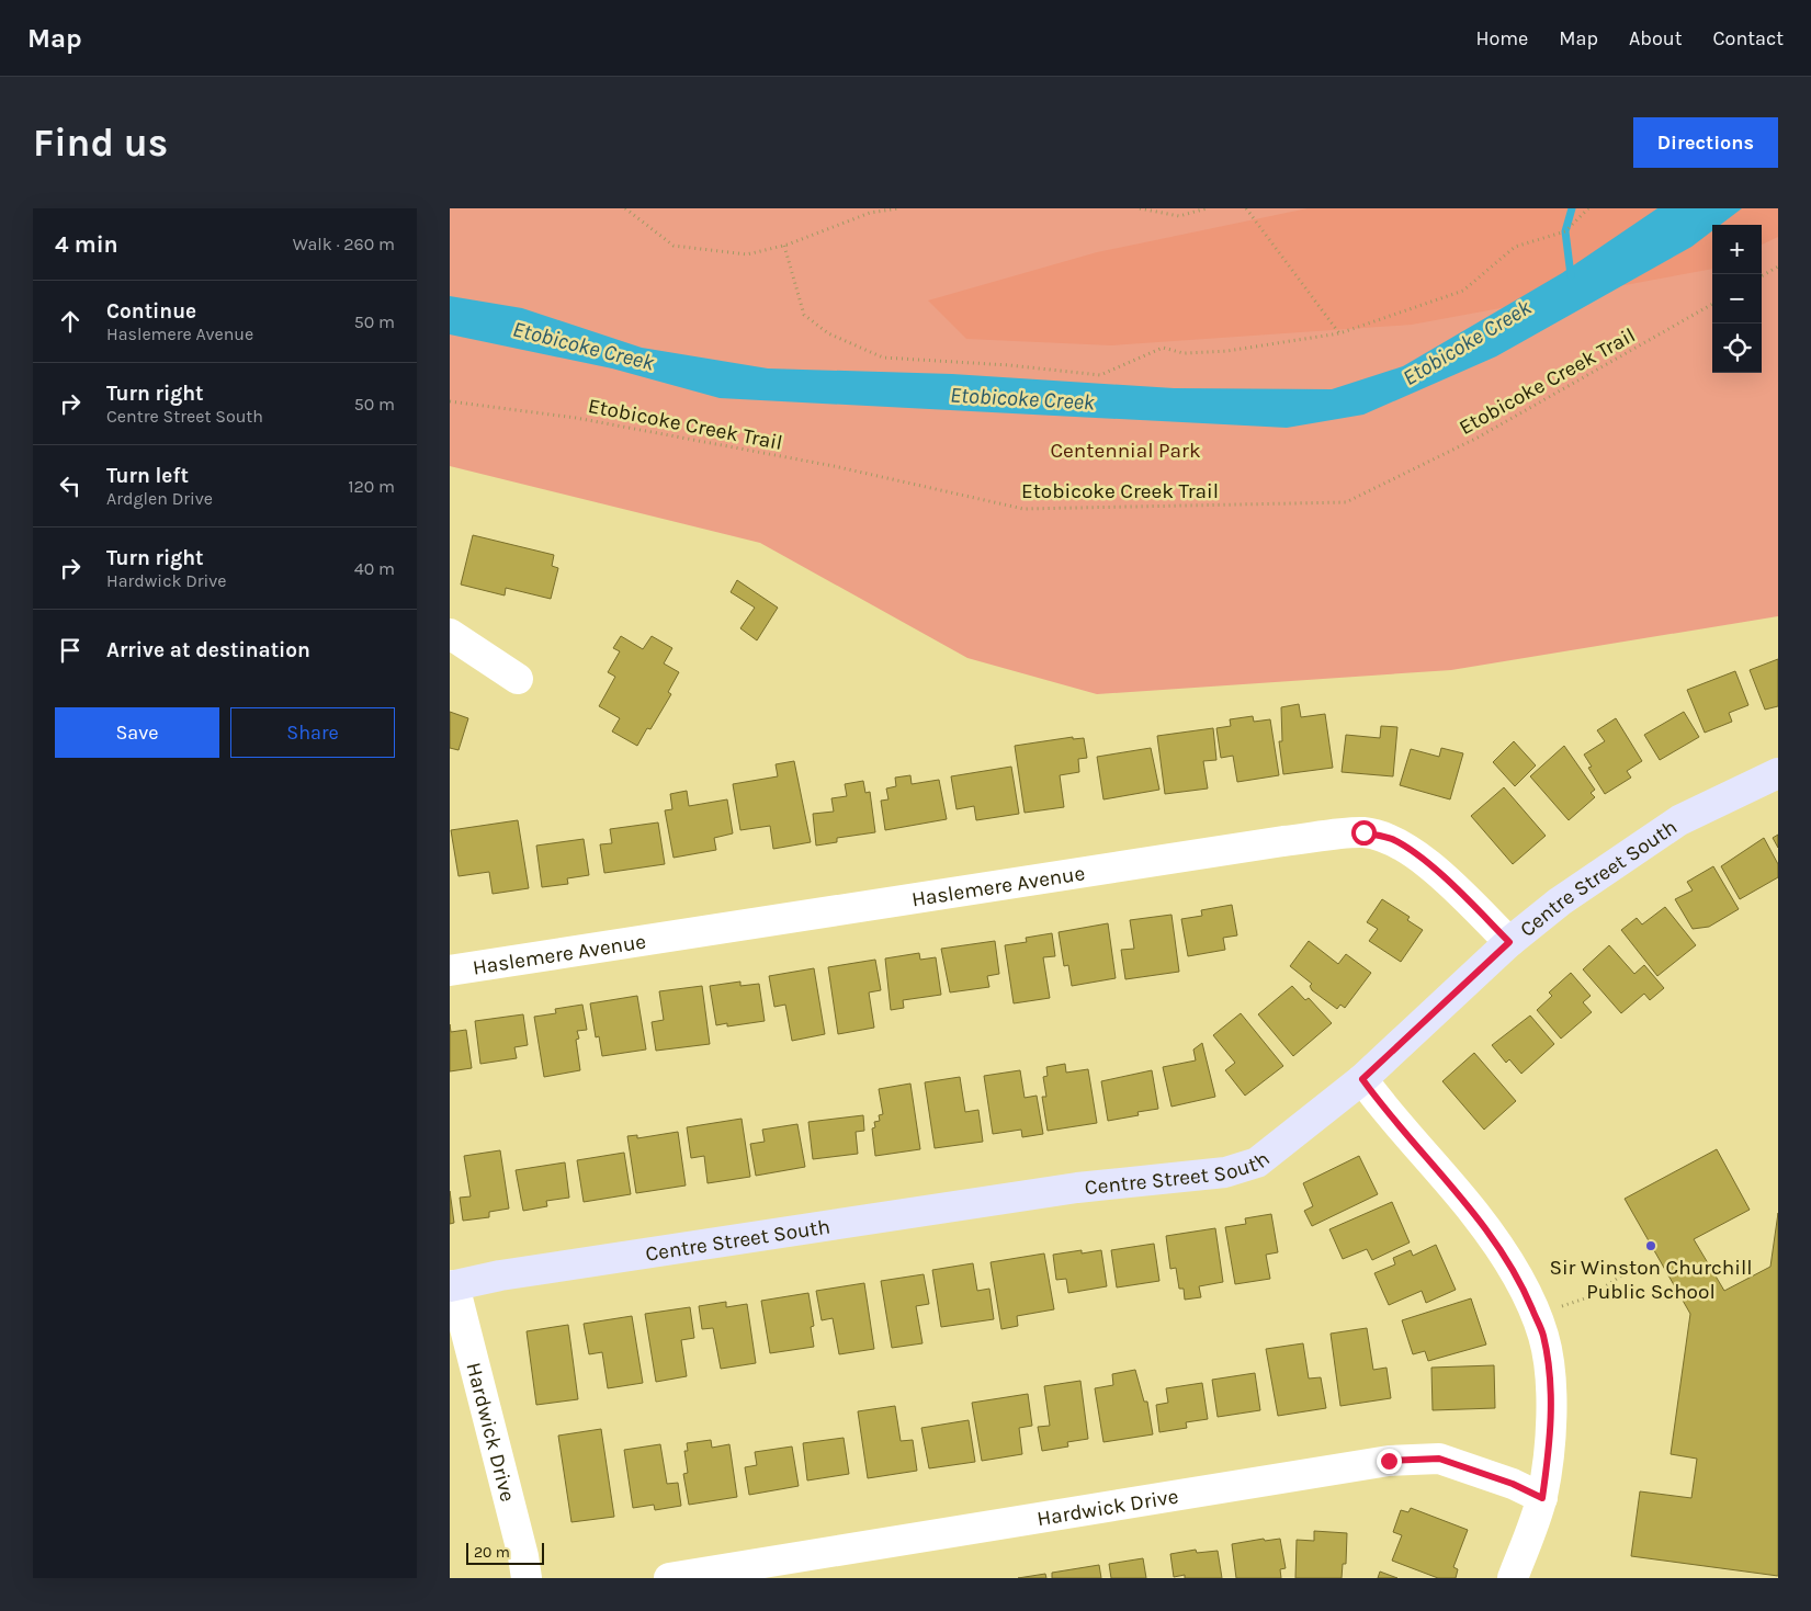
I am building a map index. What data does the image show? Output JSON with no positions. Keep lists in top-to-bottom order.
{
  "streets": {
    "street": ["Centre Street South", "Haslemere Avenue", "Hardwick Drive"],
    "path": ["Etobicoke Creek Trail"]
  },
  "crossings": [
    ["Centre Street South", "Haslemere Avenue"],
    ["Centre Street South", "Hardwick Drive"]
  ],
  "water": ["Etobicoke Creek"],
  "parks": ["Centennial Park"],
  "places": ["Sir Winston Churchill Public School"],
  "scale_bar": "20 m",
  "page": {
    "header": "Map",
    "nav": [
      "Home",
      "Map",
      "About",
      "Contact"
    ],
    "buttons": [
      "Directions",
      ["Save", "Share"]
    ],
    "title": "Find us",
    "heading": ["4 min", "Walk · 260 m"],
    "map_buttons": ["+", "−"],
    "list": [
      ["Continue", "Haslemere Avenue", "50 m"],
      ["Turn right", "Centre Street South", "50 m"],
      ["Turn left", "Ardglen Drive", "120 m"],
      ["Turn right", "Hardwick Drive", "40 m"],
      "Arrive at destination"
    ],
    "scale": "20 m"
  }
}
